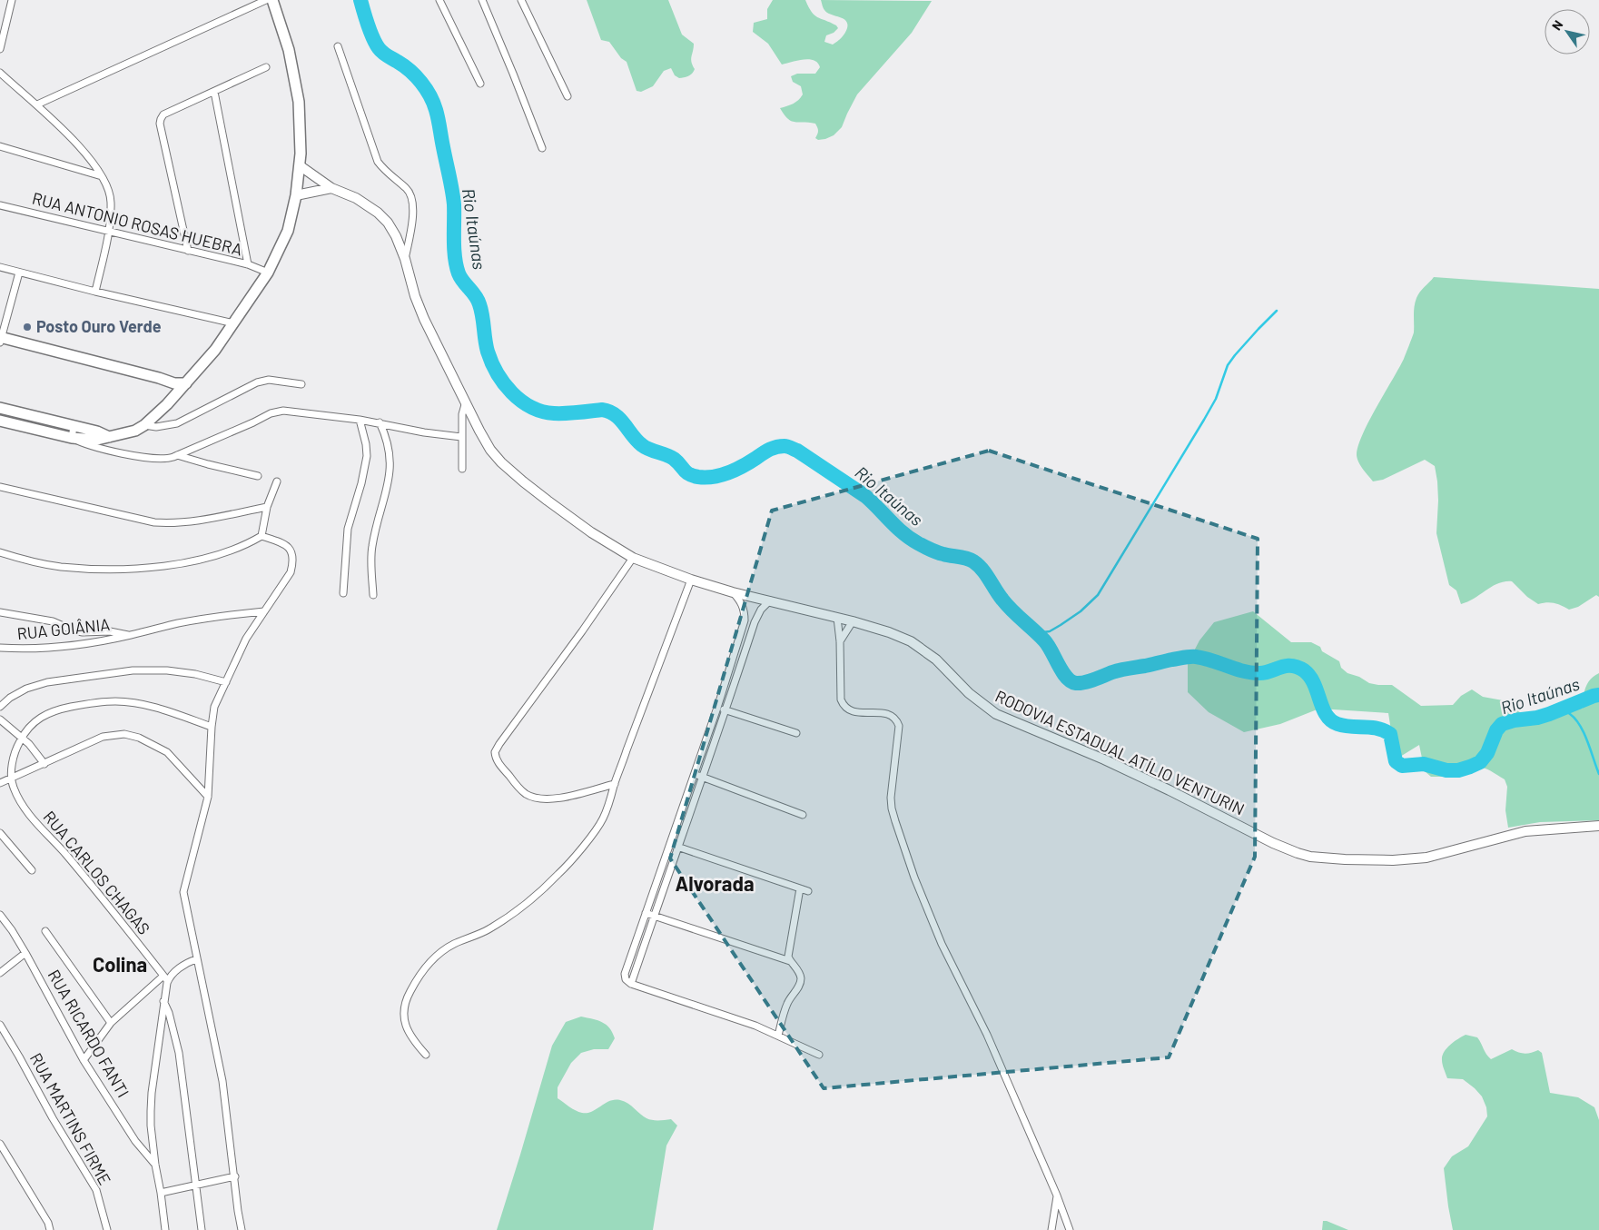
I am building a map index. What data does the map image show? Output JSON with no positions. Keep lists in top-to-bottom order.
{
  "streets": {
    "main road": ["RODOVIA ESTADUAL ATÍLIO VENTURIN"],
    "street": [
      "RUA ANTONIO ROSAS HUEBRA",
      "RUA GOIÂNIA",
      "RUA CARLOS CHAGAS",
      "RUA RICARDO FANTI",
      "RUA MARTINS FIRME"
    ]
  },
  "districts": ["Alvorada", "Colina"],
  "water": ["Rio Itaúnas"],
  "places": ["Posto Ouro Verde"],
  "north": "top left"
}
